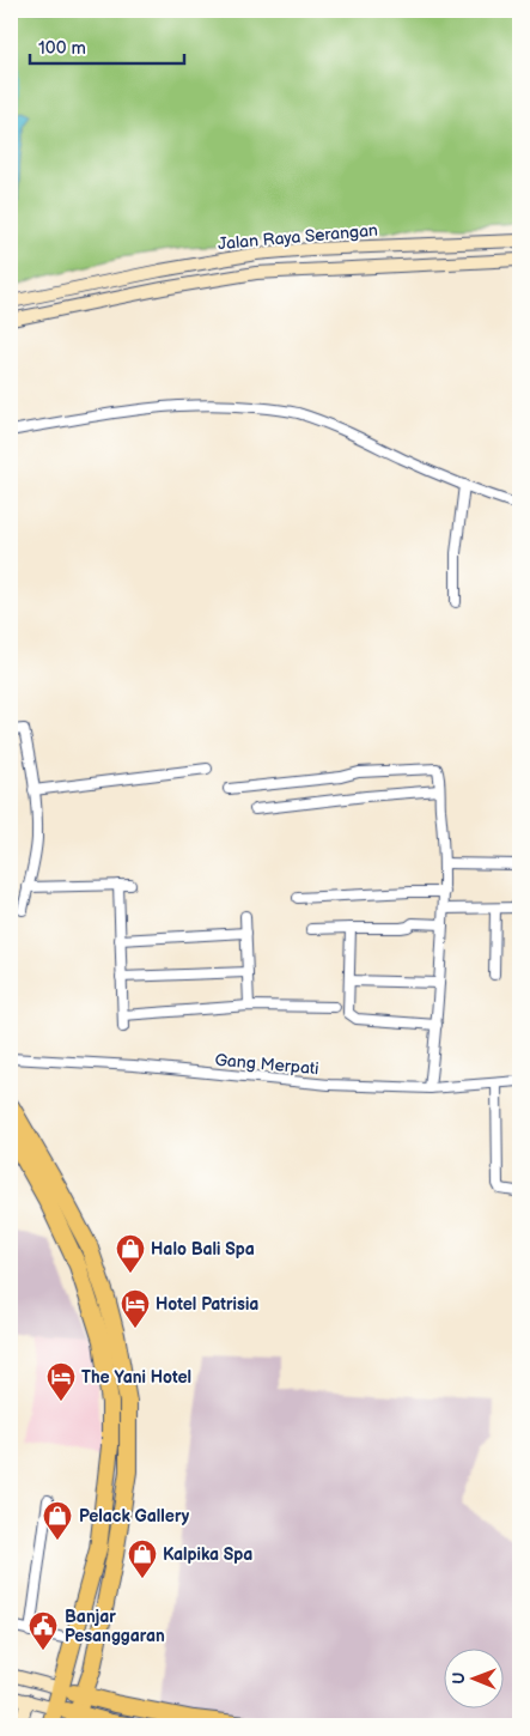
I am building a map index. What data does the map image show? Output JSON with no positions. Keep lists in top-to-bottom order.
{
  "streets": {
    "street": ["Jalan Raya Serangan", "Gang Merpati"]
  },
  "places": {
    "shop": ["Halo Bali Spa", "Pelack Gallery", "Kalpika Spa"],
    "hotel": ["Hotel Patrisia", "The Yani Hotel"],
    "public building": ["Banjar Pesanggaran"]
  },
  "scale_bar": "100 m",
  "north": "left"
}
